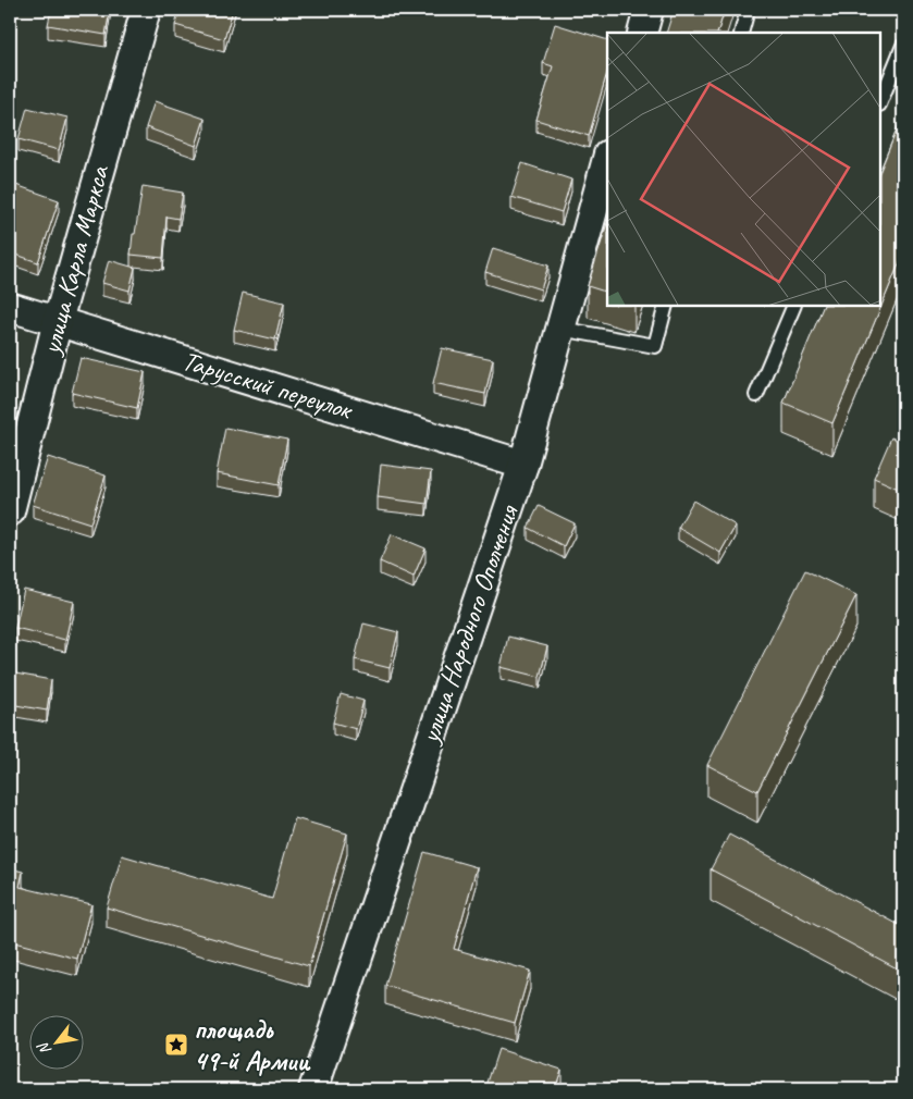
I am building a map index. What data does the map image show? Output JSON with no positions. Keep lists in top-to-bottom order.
{
  "streets": {
    "street": ["улица Карла Маркса", "Тарусский переулок", "улица Народного Ополчения"]
  },
  "crossings": [
    ["улица Карла Маркса", "Тарусский переулок"],
    ["Тарусский переулок", "улица Народного Ополчения"]
  ],
  "places": {
    "place": ["площадь 49-й Армии"]
  },
  "north": "bottom left"
}
